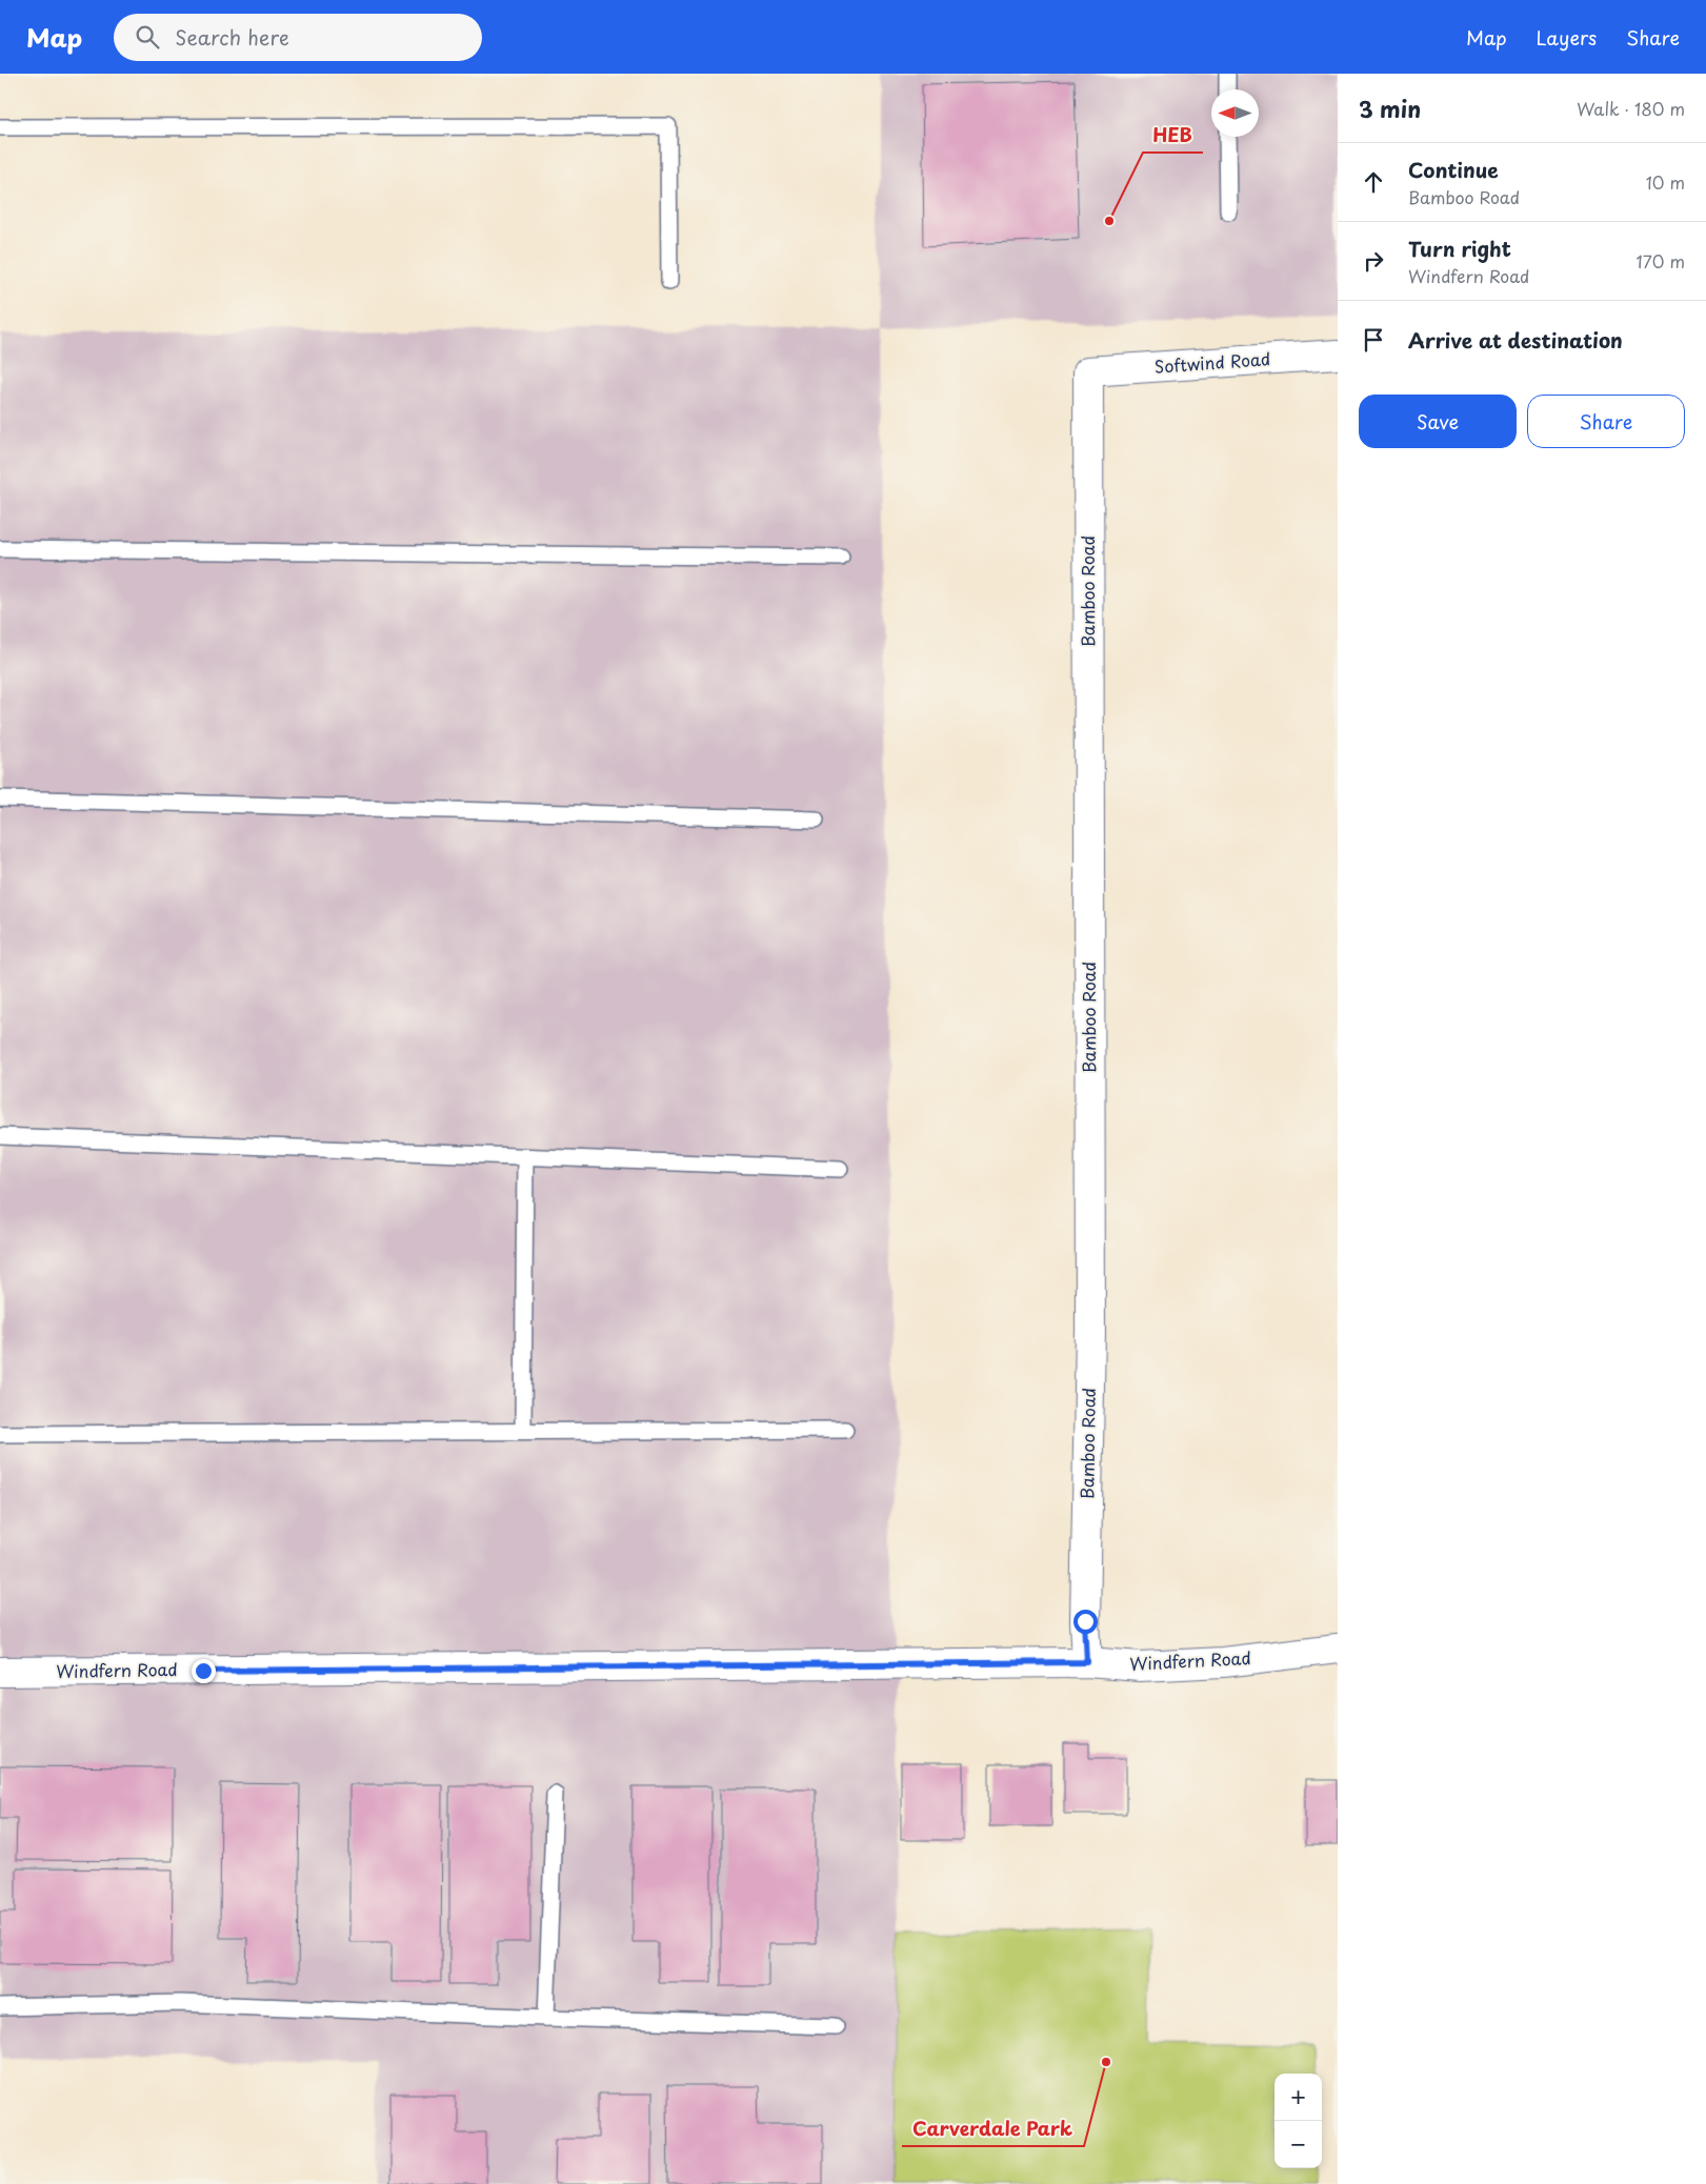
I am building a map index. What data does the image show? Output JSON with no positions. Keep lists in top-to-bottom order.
{
  "streets": {
    "street": ["Softwind Road", "Bamboo Road", "Windfern Road"]
  },
  "crossings": [
    ["Softwind Road", "Bamboo Road"],
    ["Bamboo Road", "Windfern Road"]
  ],
  "places": ["HEB", "Carverdale Park"],
  "north": "left",
  "page": {
    "header": "Map",
    "search": "Search here",
    "nav": ["Map", "Layers", "Share"],
    "heading": ["3 min", "Walk · 180 m"],
    "list": [
      ["Continue", "Bamboo Road", "10 m"],
      ["Turn right", "Windfern Road", "170 m"],
      "Arrive at destination"
    ],
    "buttons": ["Save", "Share"],
    "map_buttons": ["+", "−"]
  }
}
